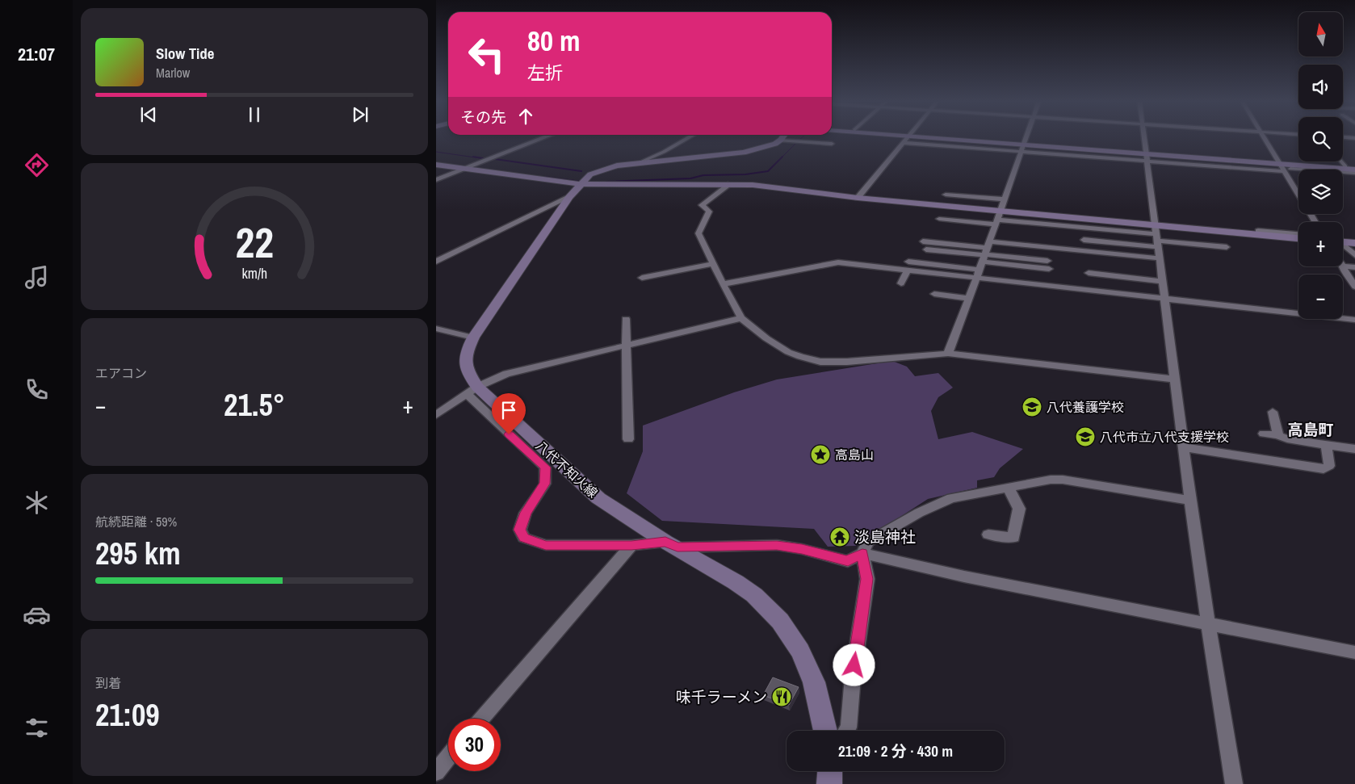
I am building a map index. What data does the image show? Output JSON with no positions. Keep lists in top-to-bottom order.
{
  "streets": {
    "main road": ["八代不知火線"]
  },
  "districts": ["高島町"],
  "places": {
    "school or university": ["八代養護学校", "八代市立八代支援学校"],
    "place": ["高島山"],
    "temple": ["淡島神社"],
    "restaurant": ["味千ラーメン"]
  },
  "north": "top",
  "page": {
    "tabs": "21:07",
    "map_buttons": ["+", "−"],
    "turn": ["80 m", "左折"],
    "song": ["Slow Tide", "Marlow"],
    "then": "その先",
    "tile": [
      "エアコン",
      ["航続距離 · 59%", "295 km"],
      ["到着", "21:09"]
    ],
    "heat": ["−", "21.5°", "+"],
    "limit": "30",
    "trip": "21:09 · 2 分 · 430 m",
    "gauge": ["22", "km/h"]
  }
}
